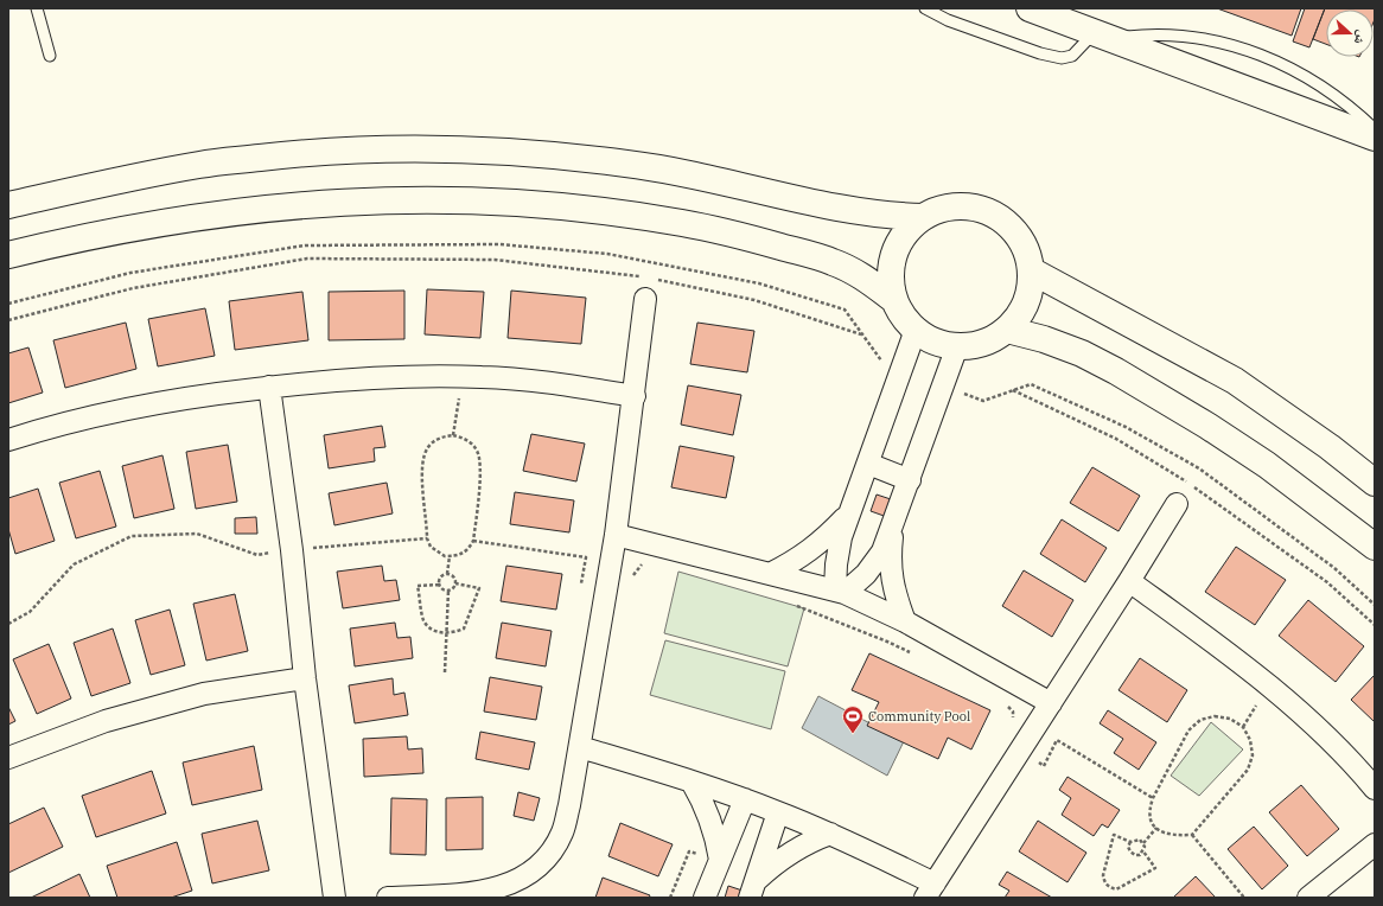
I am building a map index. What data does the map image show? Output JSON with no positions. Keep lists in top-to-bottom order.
{
  "places": {
    "sports": ["Community Pool"]
  },
  "north": "right"
}
